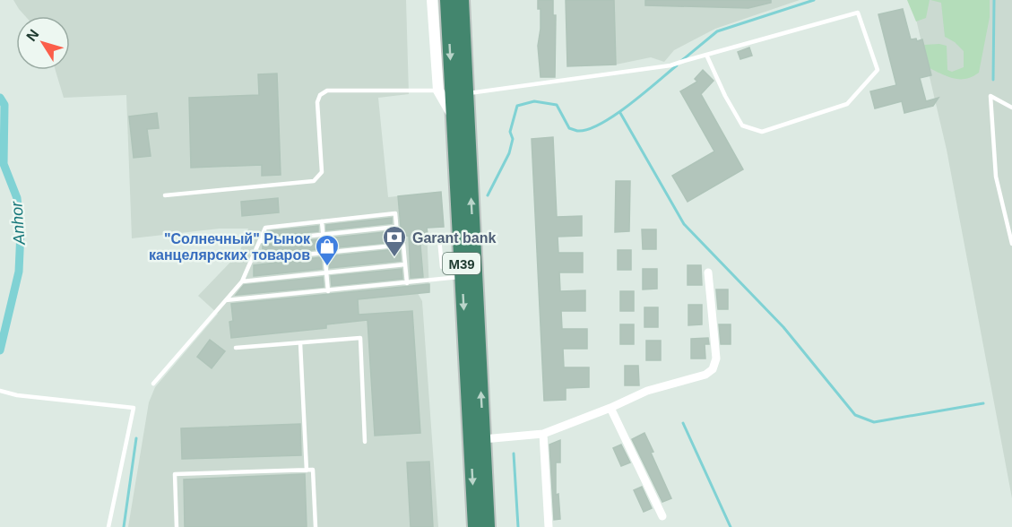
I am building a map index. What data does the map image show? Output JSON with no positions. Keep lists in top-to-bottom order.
{
  "streets": {
    "highway": ["M39"]
  },
  "water": ["Anhor"],
  "places": {
    "bank": ["Garant bank"],
    "shop": ["\"Солнечный\" Рынок канцелярских товаров"]
  },
  "north": "top left"
}
